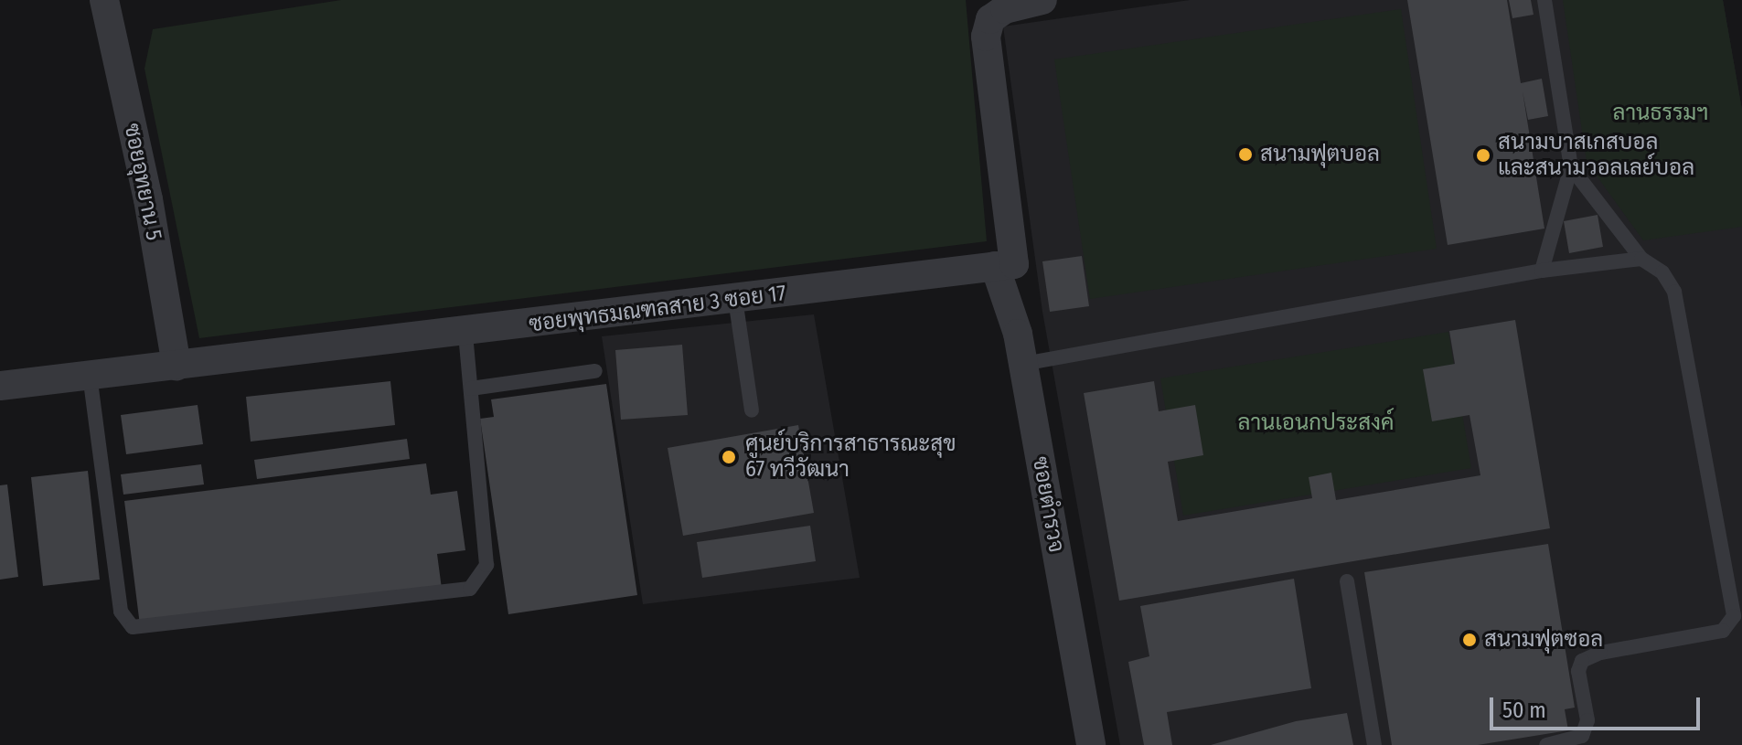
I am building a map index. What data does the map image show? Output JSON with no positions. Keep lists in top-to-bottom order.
{
  "streets": {
    "street": ["ซอยอุทยาน 5", "ซอยพุทธมณฑลสาย 3 ซอย 17", "ซอยตำรวจ"]
  },
  "crossings": [
    ["ซอยอุทยาน 5", "ซอยพุทธมณฑลสาย 3 ซอย 17"],
    ["ซอยพุทธมณฑลสาย 3 ซอย 17", "ซอยตำรวจ"]
  ],
  "parks": ["ลานธรรมฯ", "ลานเอนกประสงค์"],
  "places": [
    "สนามฟุตบอล",
    "สนามบาสเกสบอล และสนามวอลเลย์บอล",
    "ศูนย์บริการสาธารณะสุข 67 ทวีวัฒนา",
    "สนามฟุตซอล"
  ],
  "scale_bar": "50 m"
}
